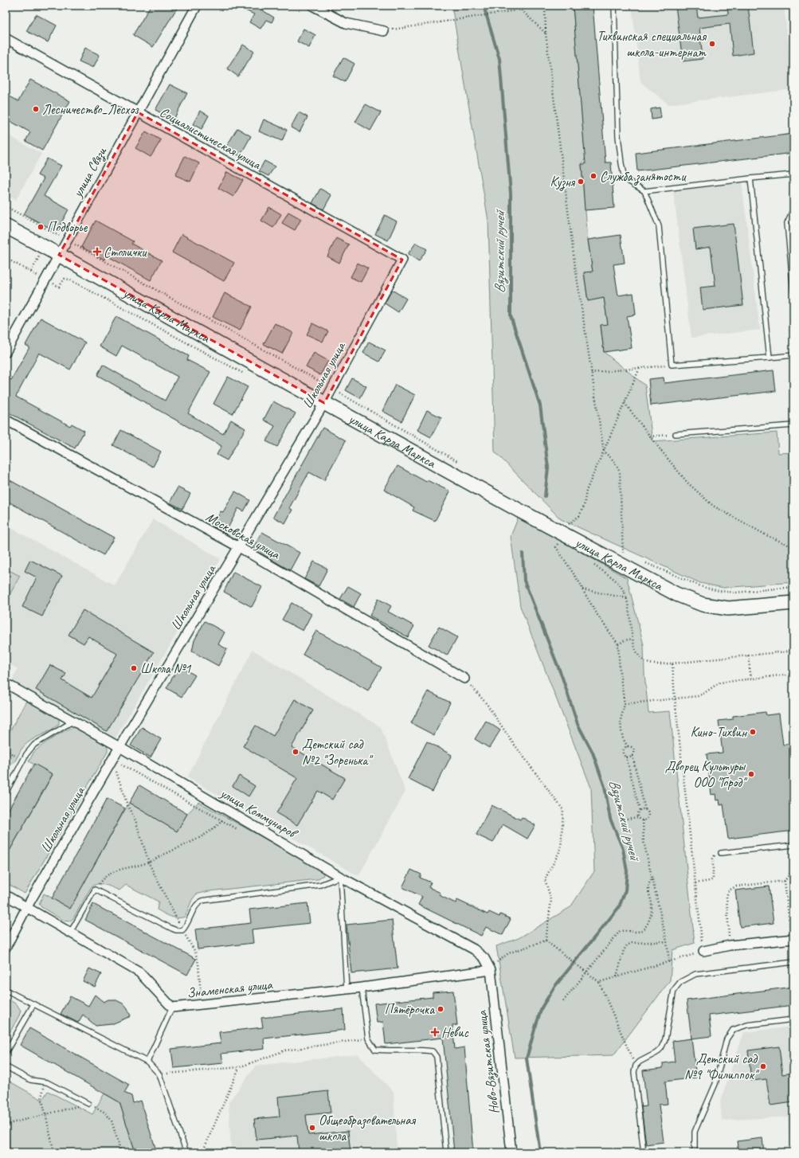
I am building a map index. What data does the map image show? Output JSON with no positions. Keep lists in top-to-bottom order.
{
  "streets": {
    "main road": ["улица Карла Маркса"],
    "street": [
      "Социалистическая улица",
      "улица Связи",
      "Школьная улица",
      "Московская улица",
      "улица Коммунаров",
      "Знаменская улица",
      "Ново-Вязитская улица"
    ]
  },
  "crossings": [
    ["Социалистическая улица", "улица Связи"],
    ["Социалистическая улица", "Школьная улица"],
    ["улица Связи", "улица Карла Маркса"],
    ["улица Карла Маркса", "Школьная улица"],
    ["Школьная улица", "Московская улица"],
    ["Школьная улица", "улица Коммунаров"],
    ["Школьная улица", "Знаменская улица"],
    ["улица Коммунаров", "Знаменская улица"],
    ["улица Коммунаров", "Ново-Вязитская улица"],
    ["Знаменская улица", "Ново-Вязитская улица"]
  ],
  "water": ["Вязитский ручей"],
  "places": {
    "other": [
      "Тихвинская специальная школа-интернат",
      "Лесничество_Лесхоз",
      "Служба занятости",
      "Кузня",
      "Подворье",
      "Школа №1",
      "Кино-Тихвин",
      "Детский сад №2 \"Зоренька\"",
      "Дворец Культуры ООО \"Город\"",
      "Пятёрочка",
      "Детский сад №9 \"Филиппок\"",
      "Общеобразовательная школа"
    ],
    "health": ["Столички", "Невис"]
  }
}
